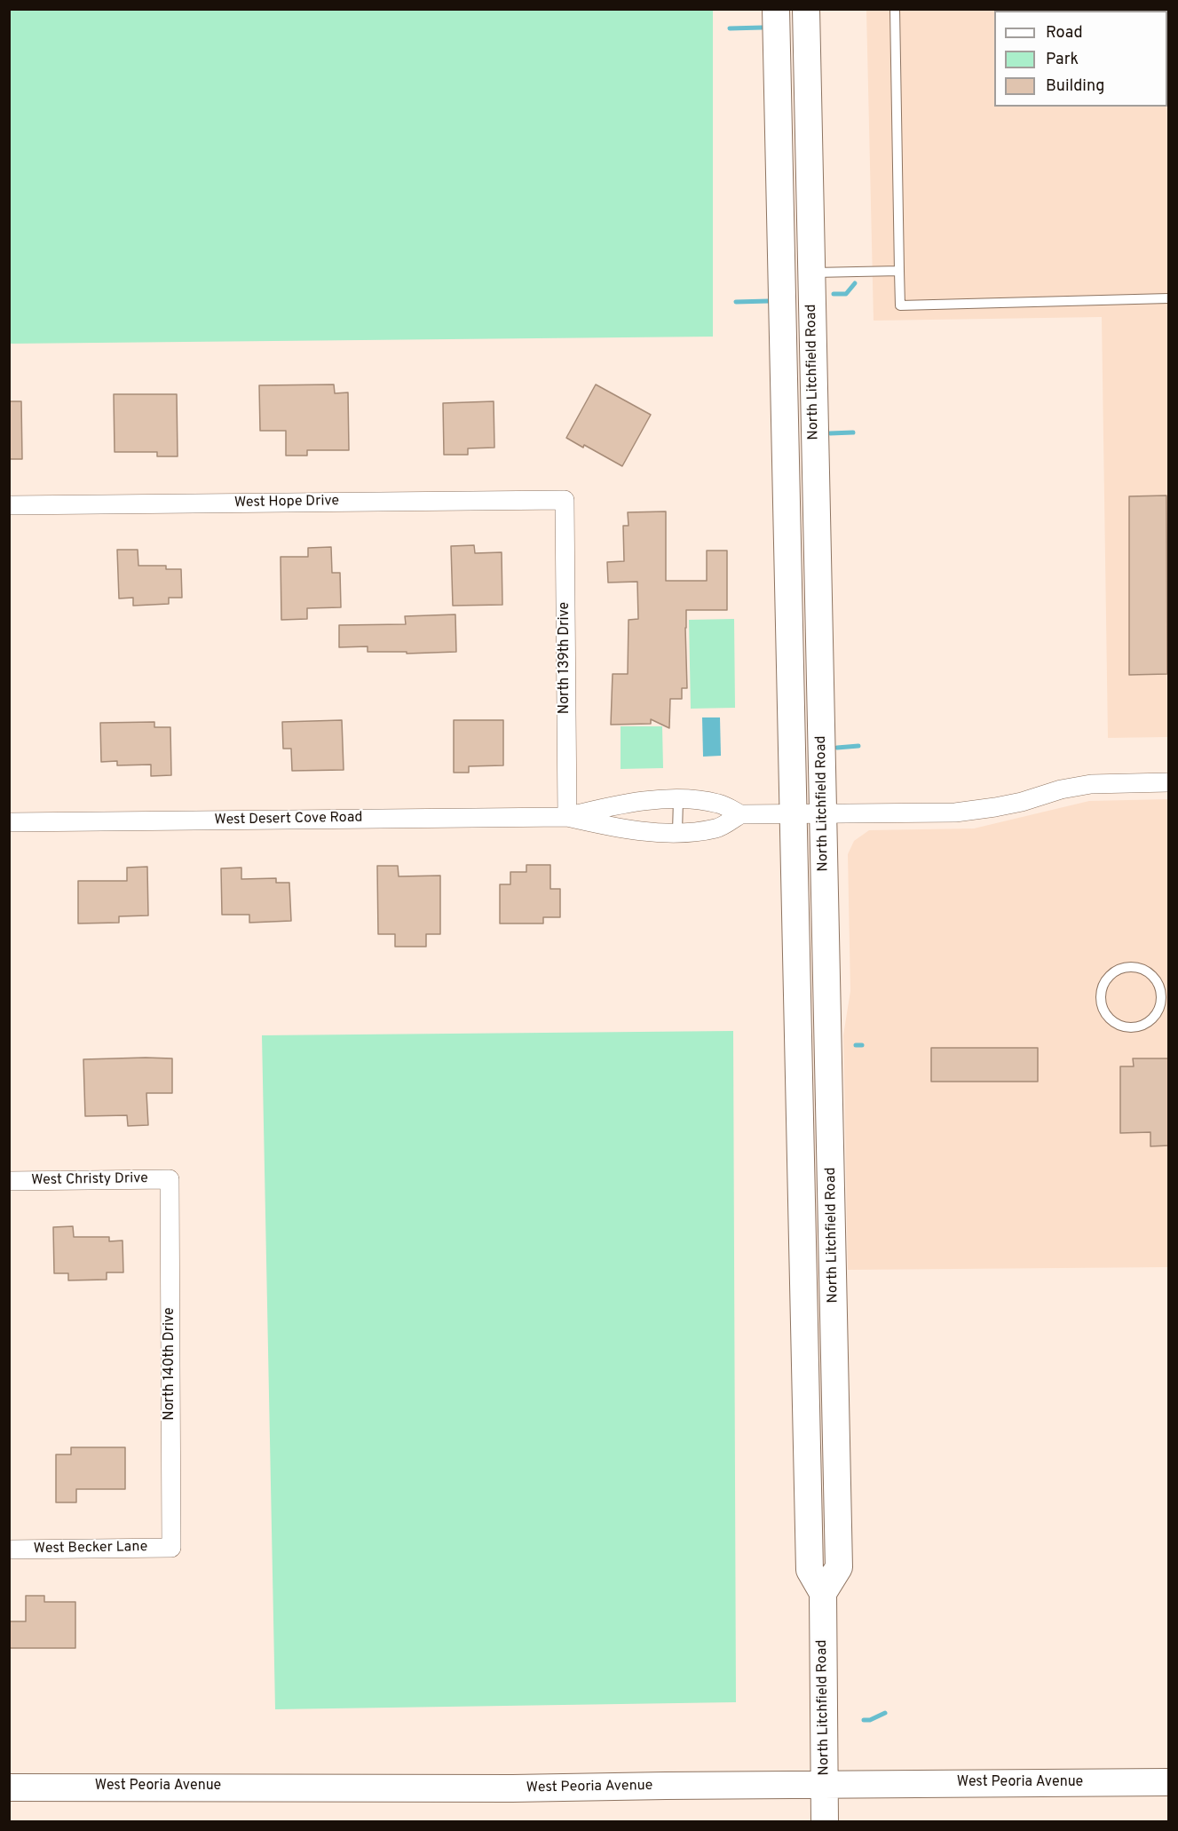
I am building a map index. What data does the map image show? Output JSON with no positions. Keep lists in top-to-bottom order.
{
  "streets": {
    "main road": ["North Litchfield Road", "West Peoria Avenue"],
    "street": [
      "West Hope Drive",
      "North 139th Drive",
      "West Desert Cove Road",
      "West Christy Drive",
      "North 140th Drive",
      "West Becker Lane"
    ]
  },
  "crossings": [
    ["North Litchfield Road", "West Desert Cove Road"],
    ["North Litchfield Road", "West Peoria Avenue"],
    ["West Hope Drive", "North 139th Drive"],
    ["North 139th Drive", "West Desert Cove Road"],
    ["West Christy Drive", "North 140th Drive"],
    ["North 140th Drive", "West Becker Lane"]
  ],
  "legend": ["Road", "Park", "Building"]
}
